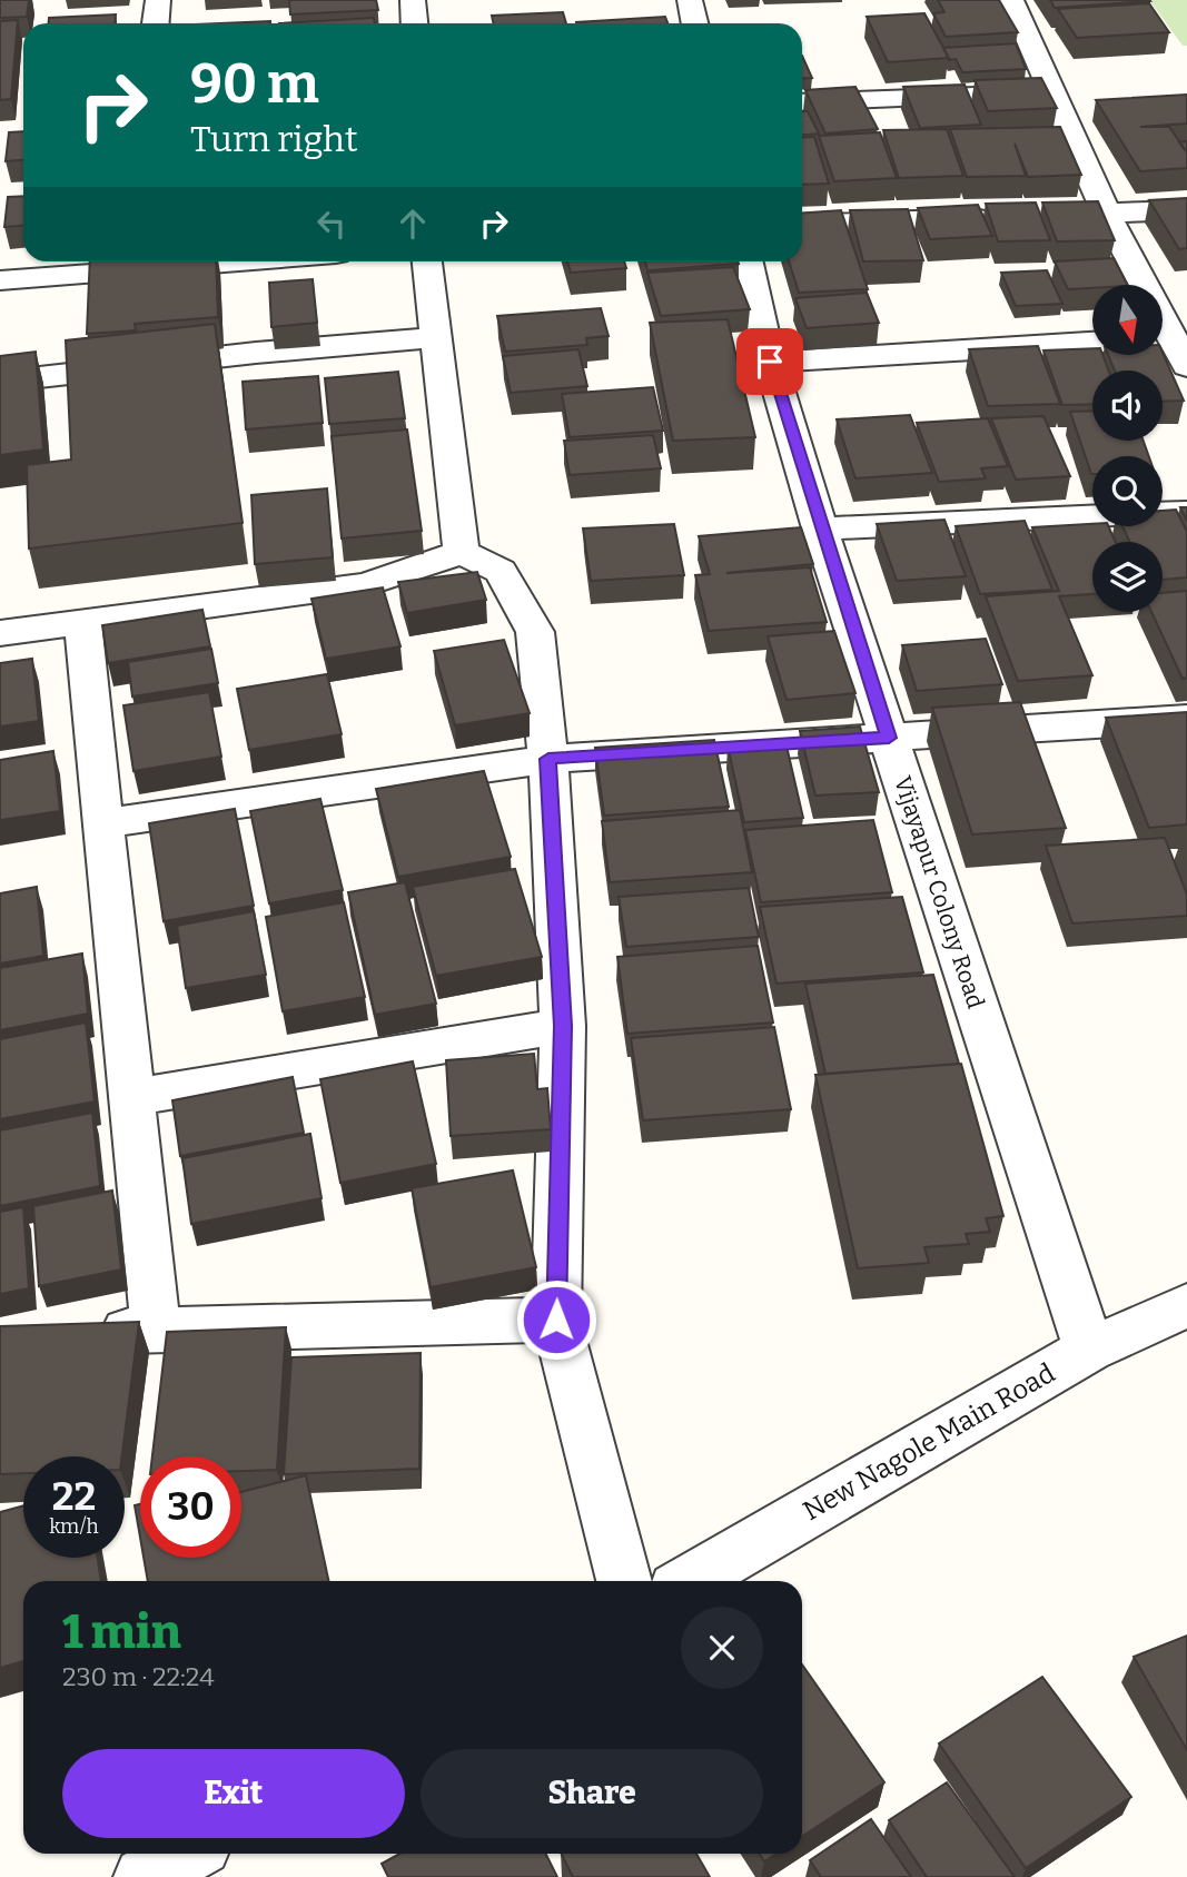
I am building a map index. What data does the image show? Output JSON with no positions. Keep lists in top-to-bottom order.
{
  "streets": {
    "street": ["Vijayapur Colony Road", "New Nagole Main Road"]
  },
  "crossings": [
    ["Vijayapur Colony Road", "New Nagole Main Road"]
  ],
  "north": "bottom",
  "page": {
    "turn": ["90 m", "Turn right"],
    "speed": "22 km/h",
    "limit": "30",
    "heading": ["1 min", "230 m · 22:24"],
    "buttons": ["Exit", "Share"]
  }
}
